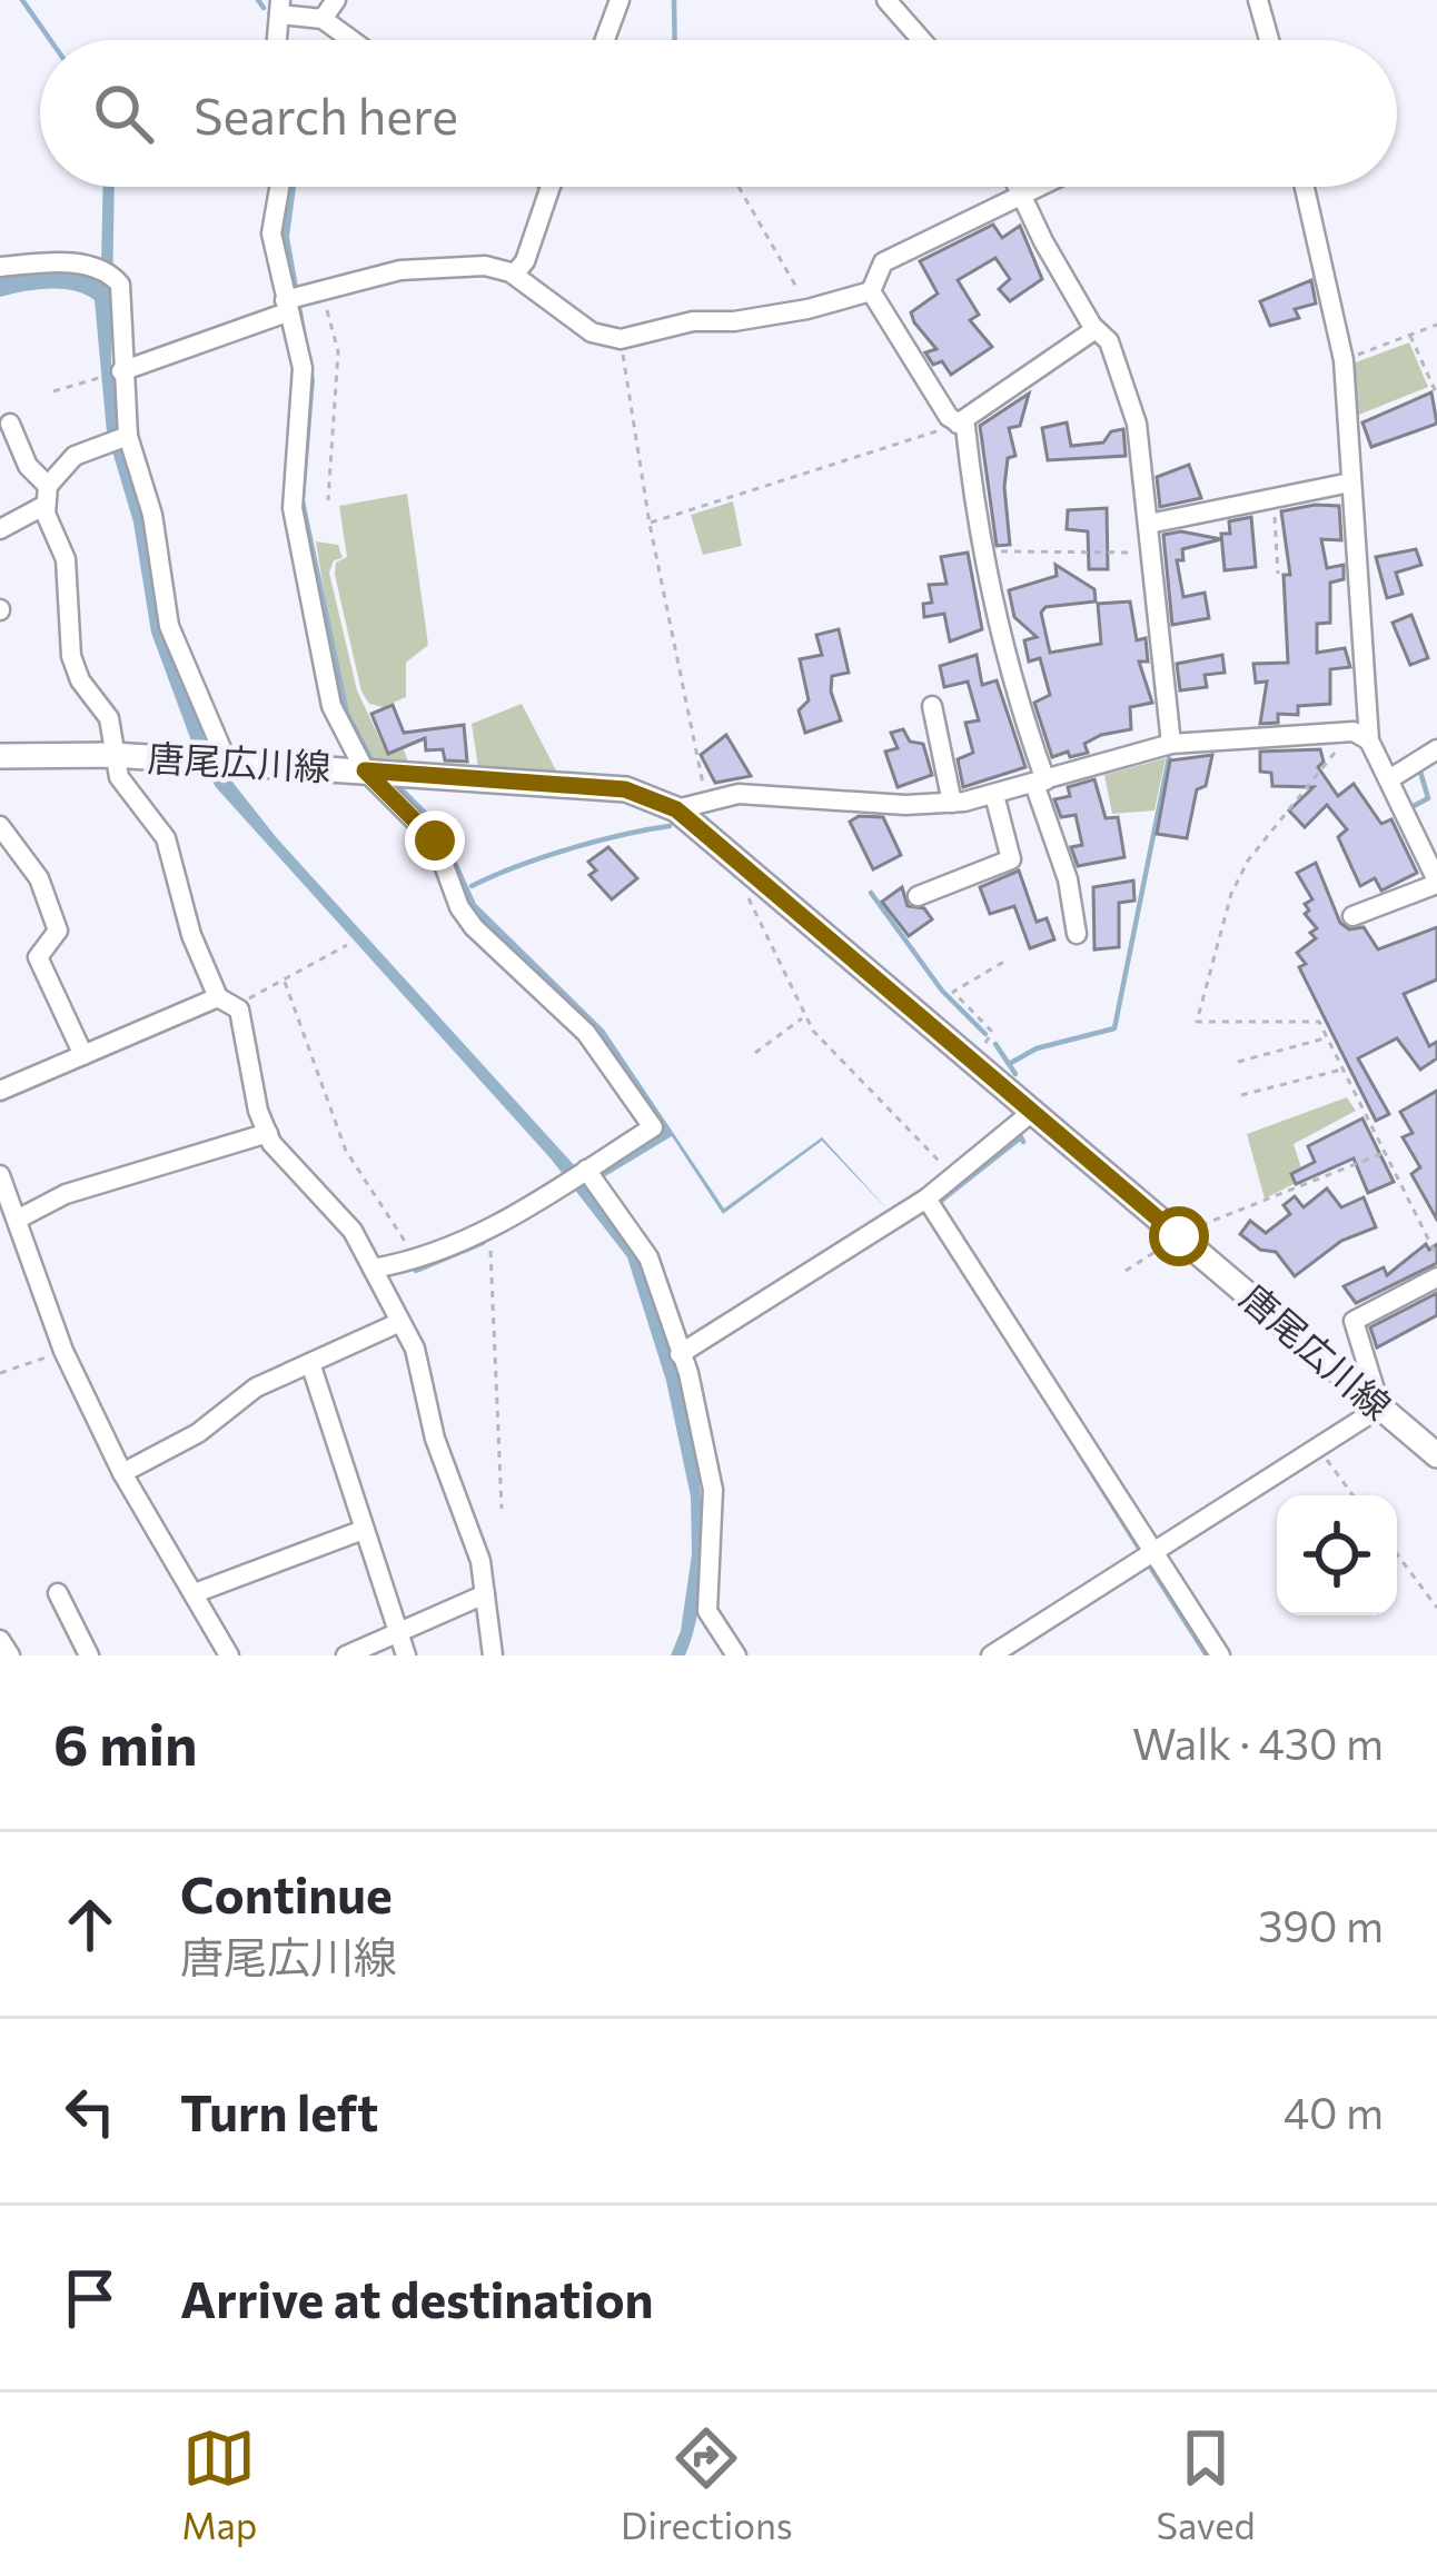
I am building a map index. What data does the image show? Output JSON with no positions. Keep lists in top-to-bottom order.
{
  "streets": {
    "main road": ["唐尾広川線"]
  },
  "page": {
    "search": "Search here",
    "heading": ["6 min", "Walk · 430 m"],
    "list": [
      ["Continue", "唐尾広川線", "390 m"],
      ["Turn left", "40 m"],
      "Arrive at destination"
    ],
    "nav": ["Map", "Directions", "Saved"]
  }
}
